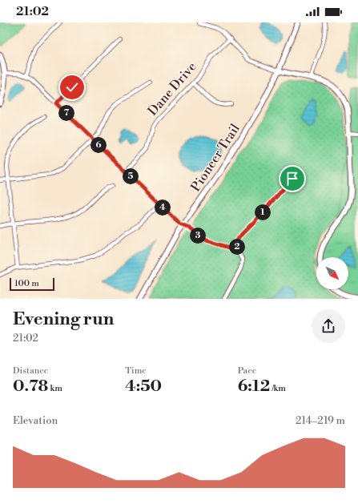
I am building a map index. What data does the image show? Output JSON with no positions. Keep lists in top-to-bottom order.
{
  "streets": {
    "street": ["Dane Drive", "Pioneer Trail"]
  },
  "scale_bar": "100 m",
  "north": "bottom right",
  "page": {
    "status": "21:02",
    "pins": [
      "7",
      "6",
      "5",
      "4",
      "1",
      "3",
      "2"
    ],
    "scale": "100 m",
    "heading": ["Evening run", "21:02"],
    "stats": [
      ["Distance", "0.78 km"],
      ["Time", "4:50"],
      ["Pace", "6:12 /km"]
    ],
    "chart": ["Elevation", "214–219 m"]
  }
}
